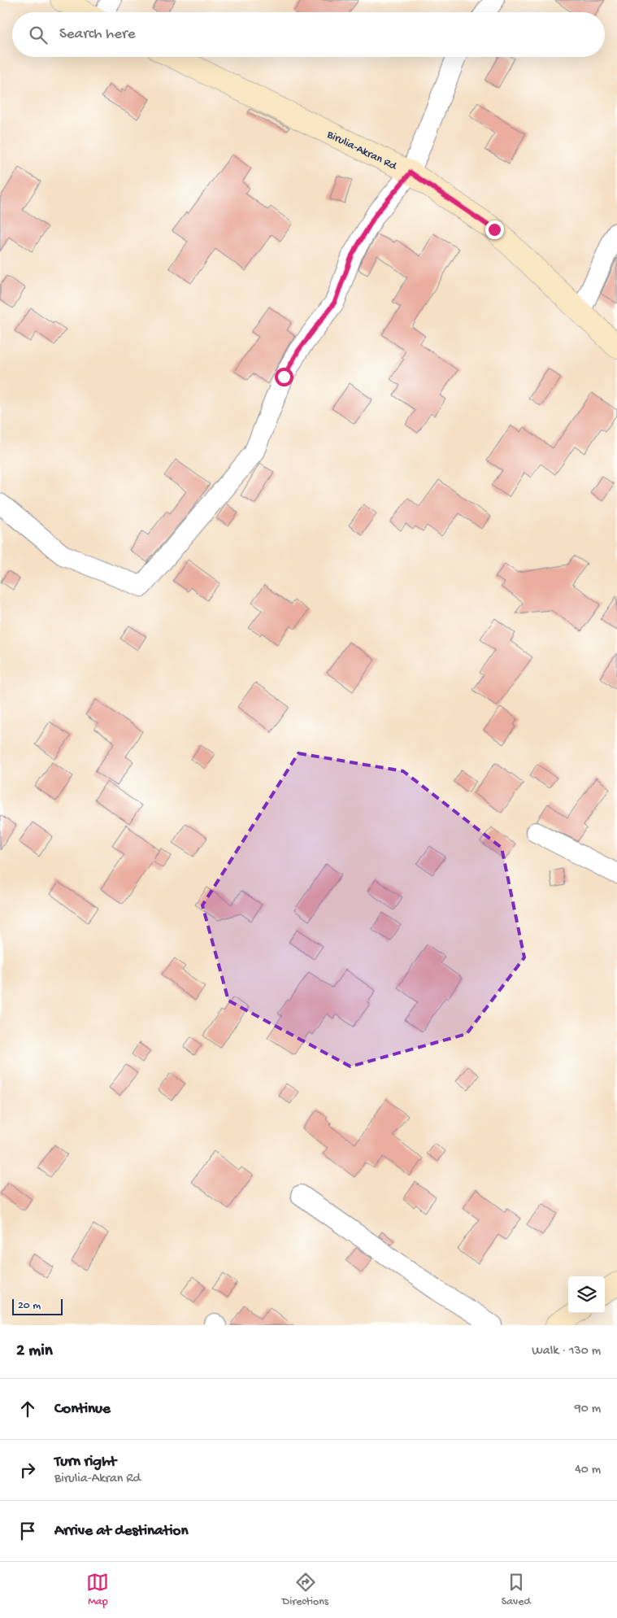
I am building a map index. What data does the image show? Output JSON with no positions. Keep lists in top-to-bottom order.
{
  "streets": {
    "street": ["Birulia-Akran Rd"]
  },
  "scale_bar": "20 m",
  "page": {
    "search": "Search here",
    "scale": "20 m",
    "heading": ["2 min", "Walk · 130 m"],
    "list": [
      ["Continue", "90 m"],
      ["Turn right", "Birulia-Akran Rd", "40 m"],
      "Arrive at destination"
    ],
    "nav": ["Map", "Directions", "Saved"]
  }
}
